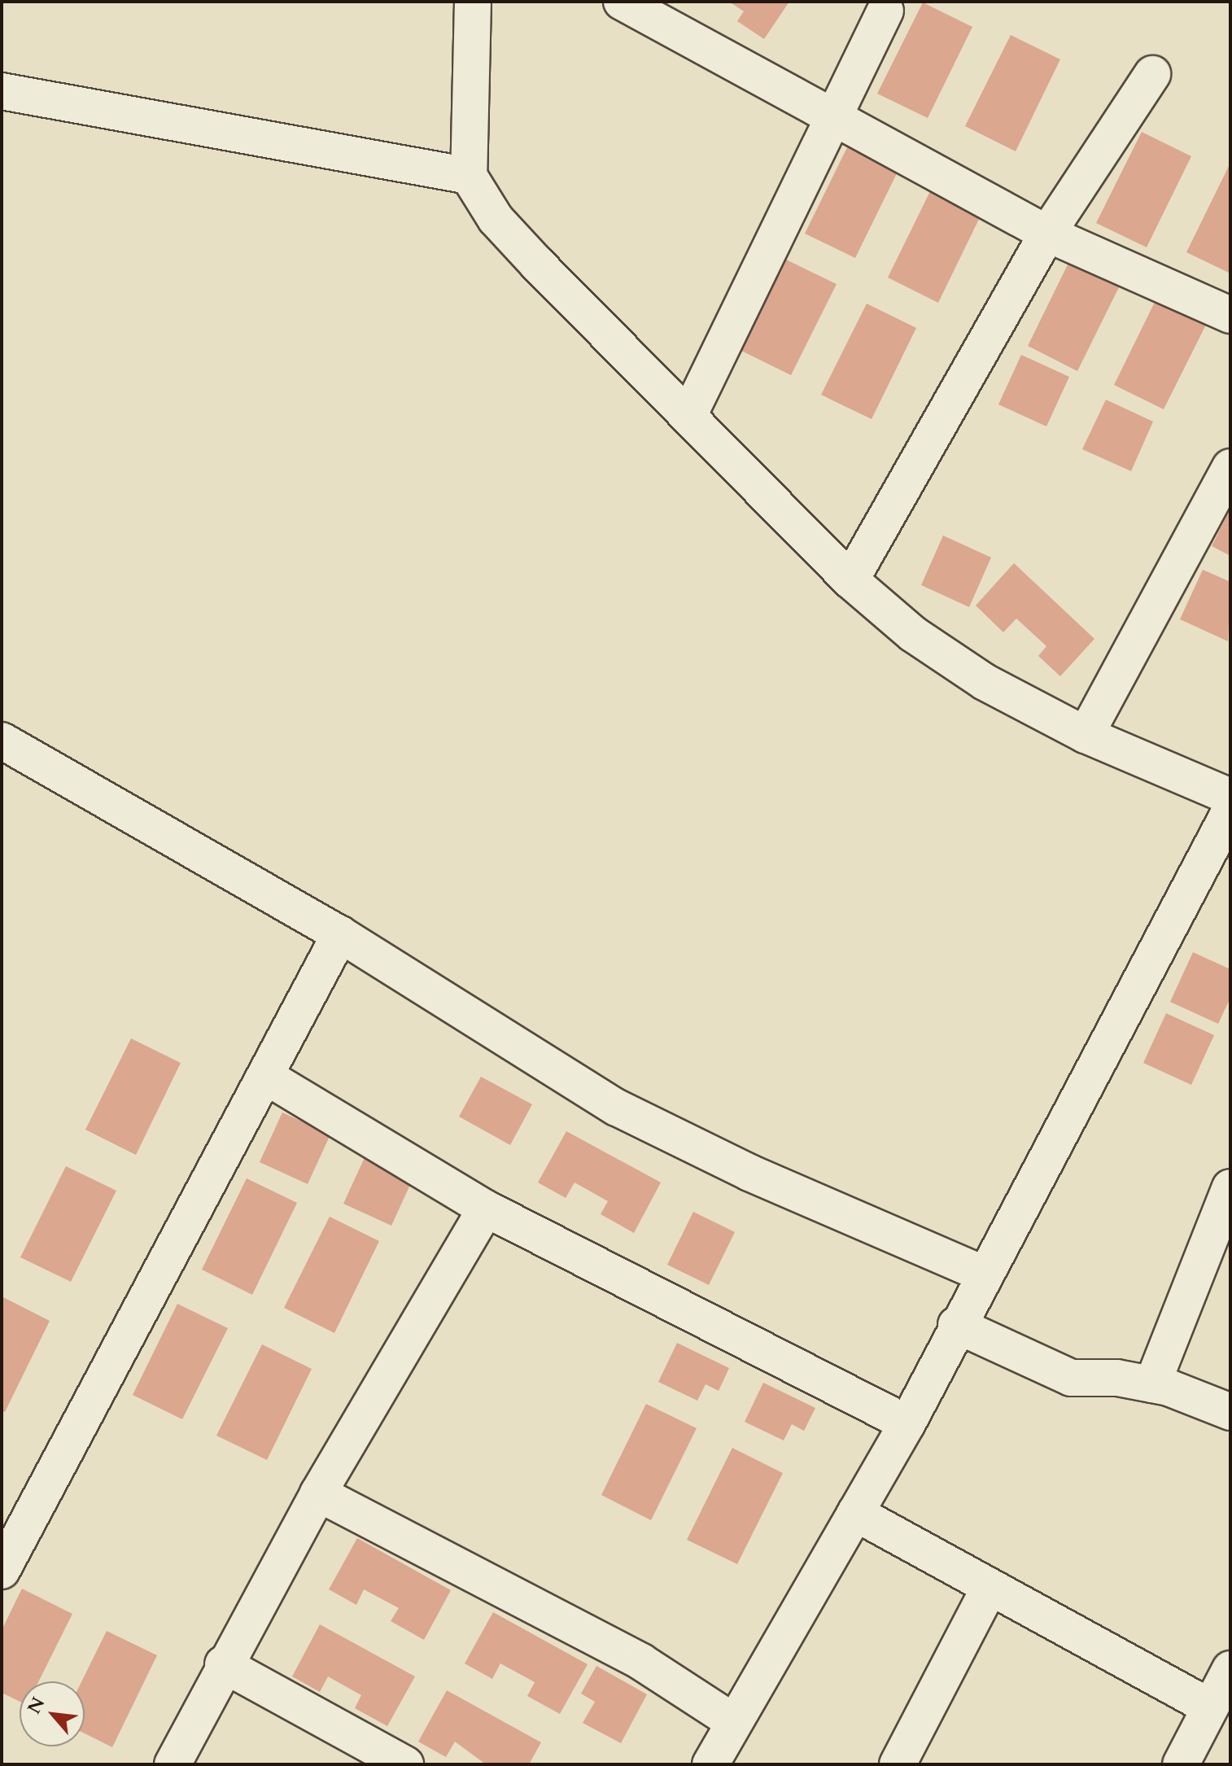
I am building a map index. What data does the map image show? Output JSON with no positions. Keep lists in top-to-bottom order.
{
  "north": "top left"
}
